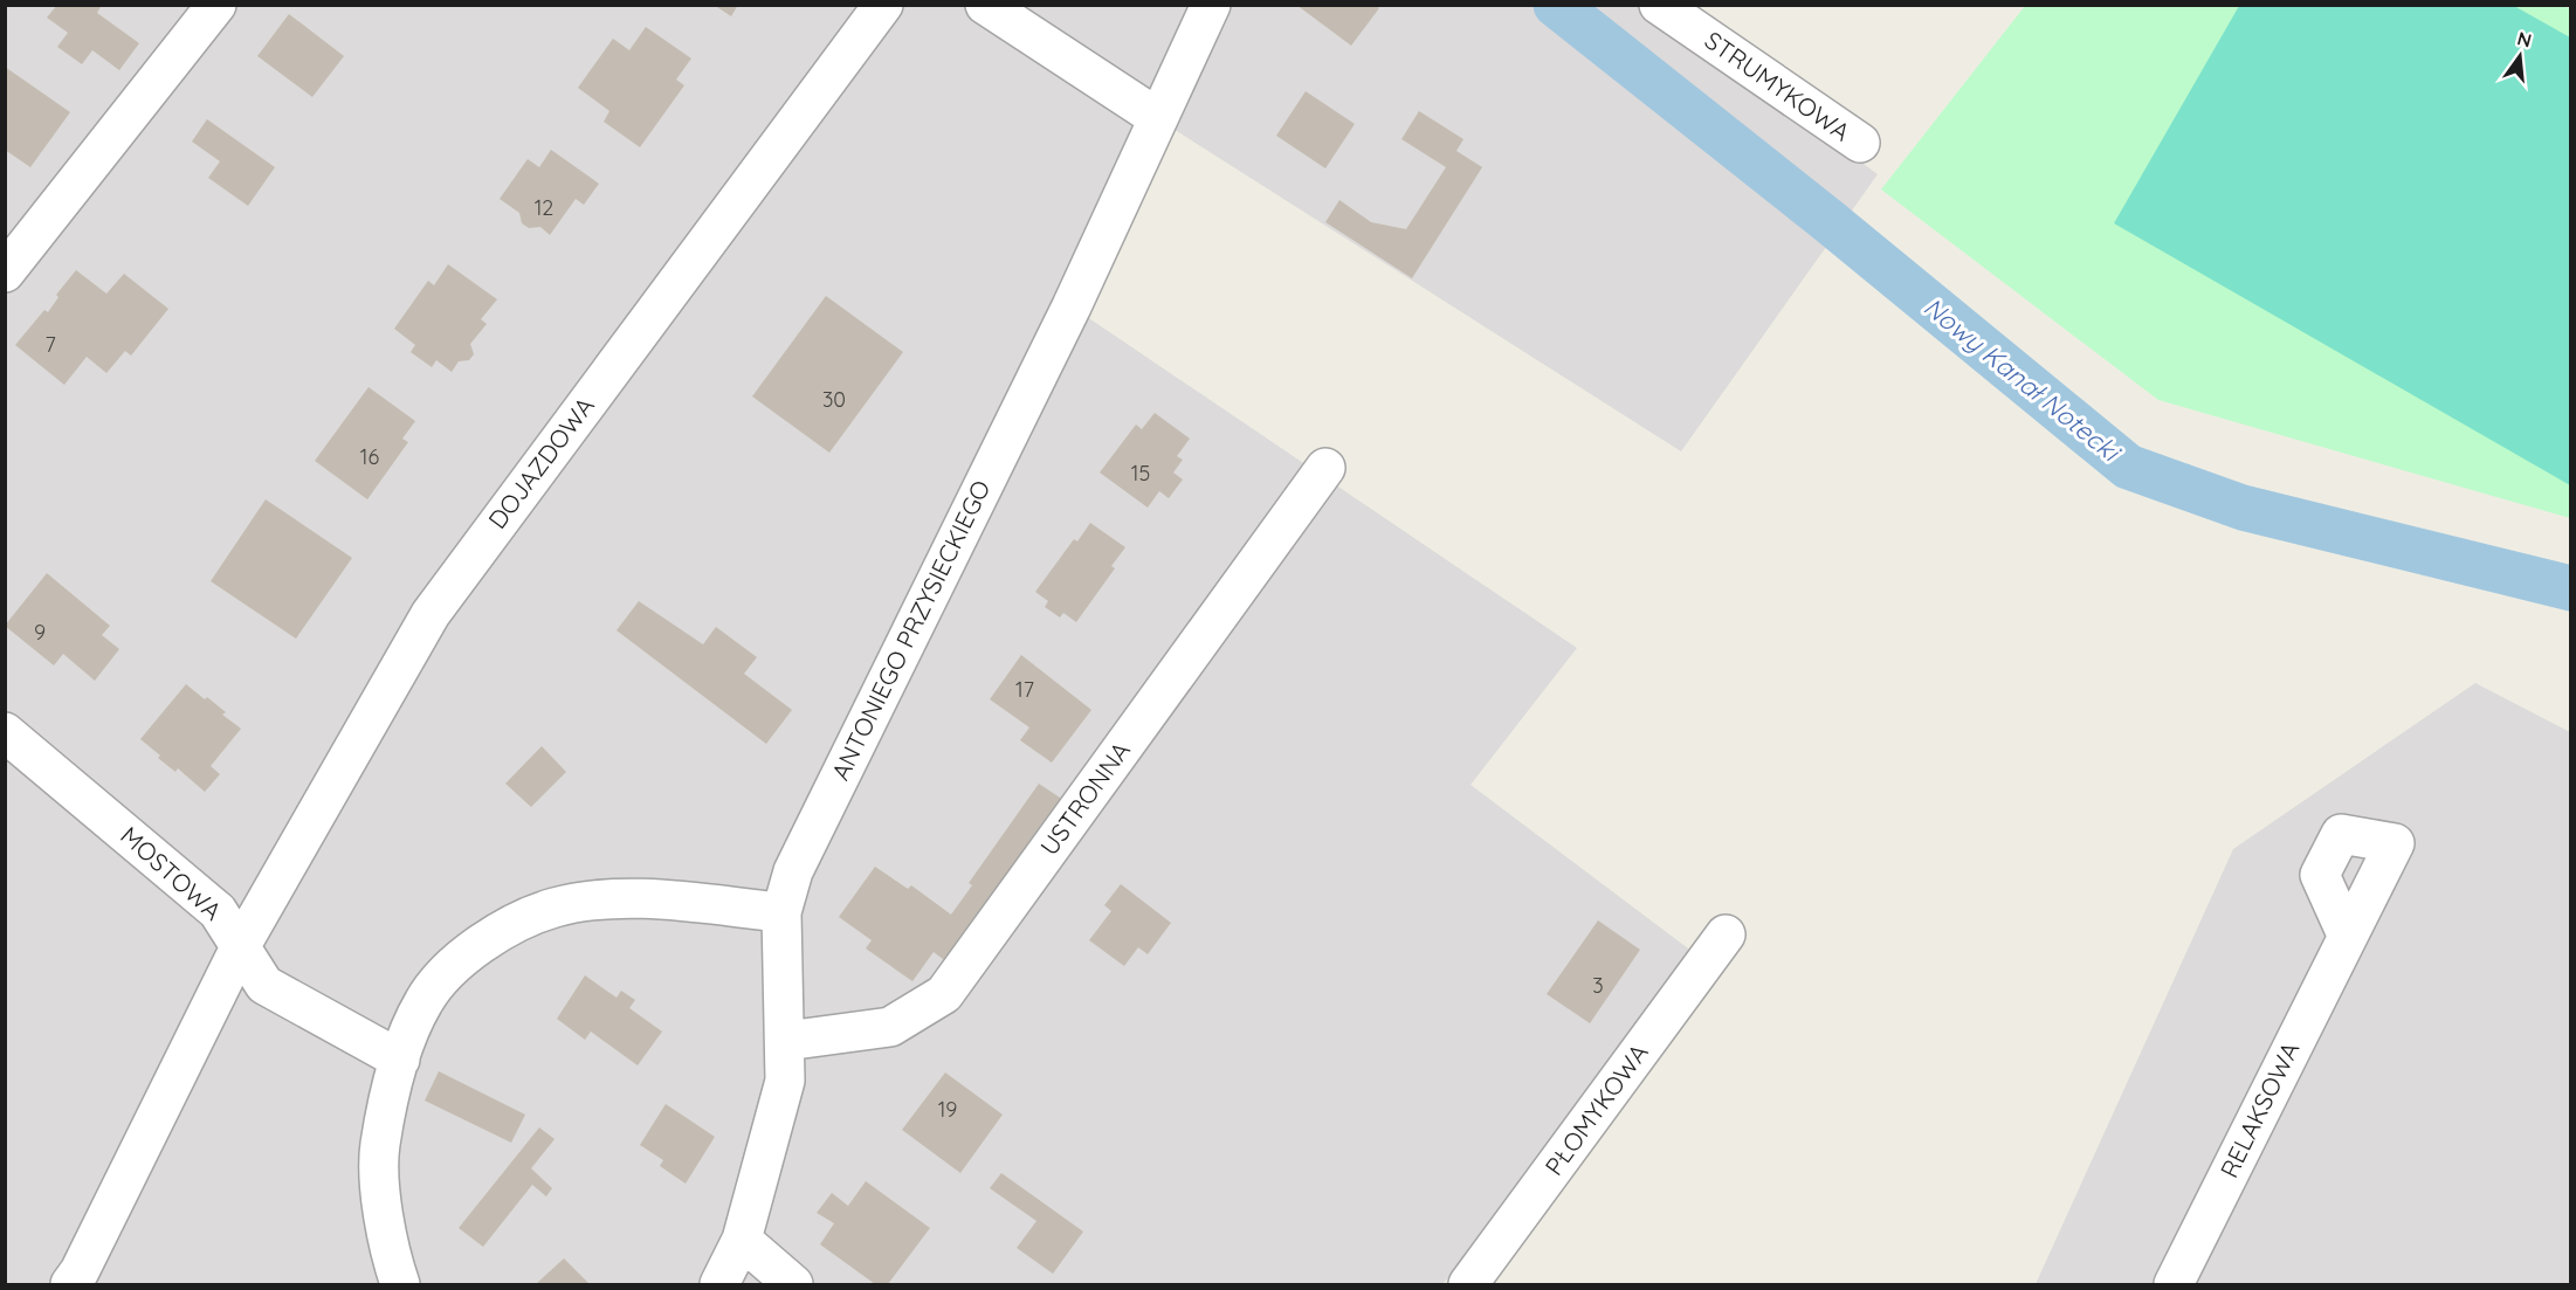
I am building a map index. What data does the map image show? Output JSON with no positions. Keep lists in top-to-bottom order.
{
  "streets": {
    "street": [
      "STRUMYKOWA",
      "DOJAZDOWA",
      "ANTONIEGO PRZYSIECKIEGO",
      "USTRONNA",
      "MOSTOWA",
      "PŁOMYKOWA",
      "RELAKSOWA"
    ]
  },
  "crossings": [
    ["DOJAZDOWA", "MOSTOWA"],
    ["ANTONIEGO PRZYSIECKIEGO", "USTRONNA"]
  ],
  "water": ["Nowy Kanał Notecki"],
  "house_numbers": [
    "12",
    "7",
    "30",
    "16",
    "15",
    "9",
    "17",
    "3",
    "19"
  ],
  "north": "top"
}
